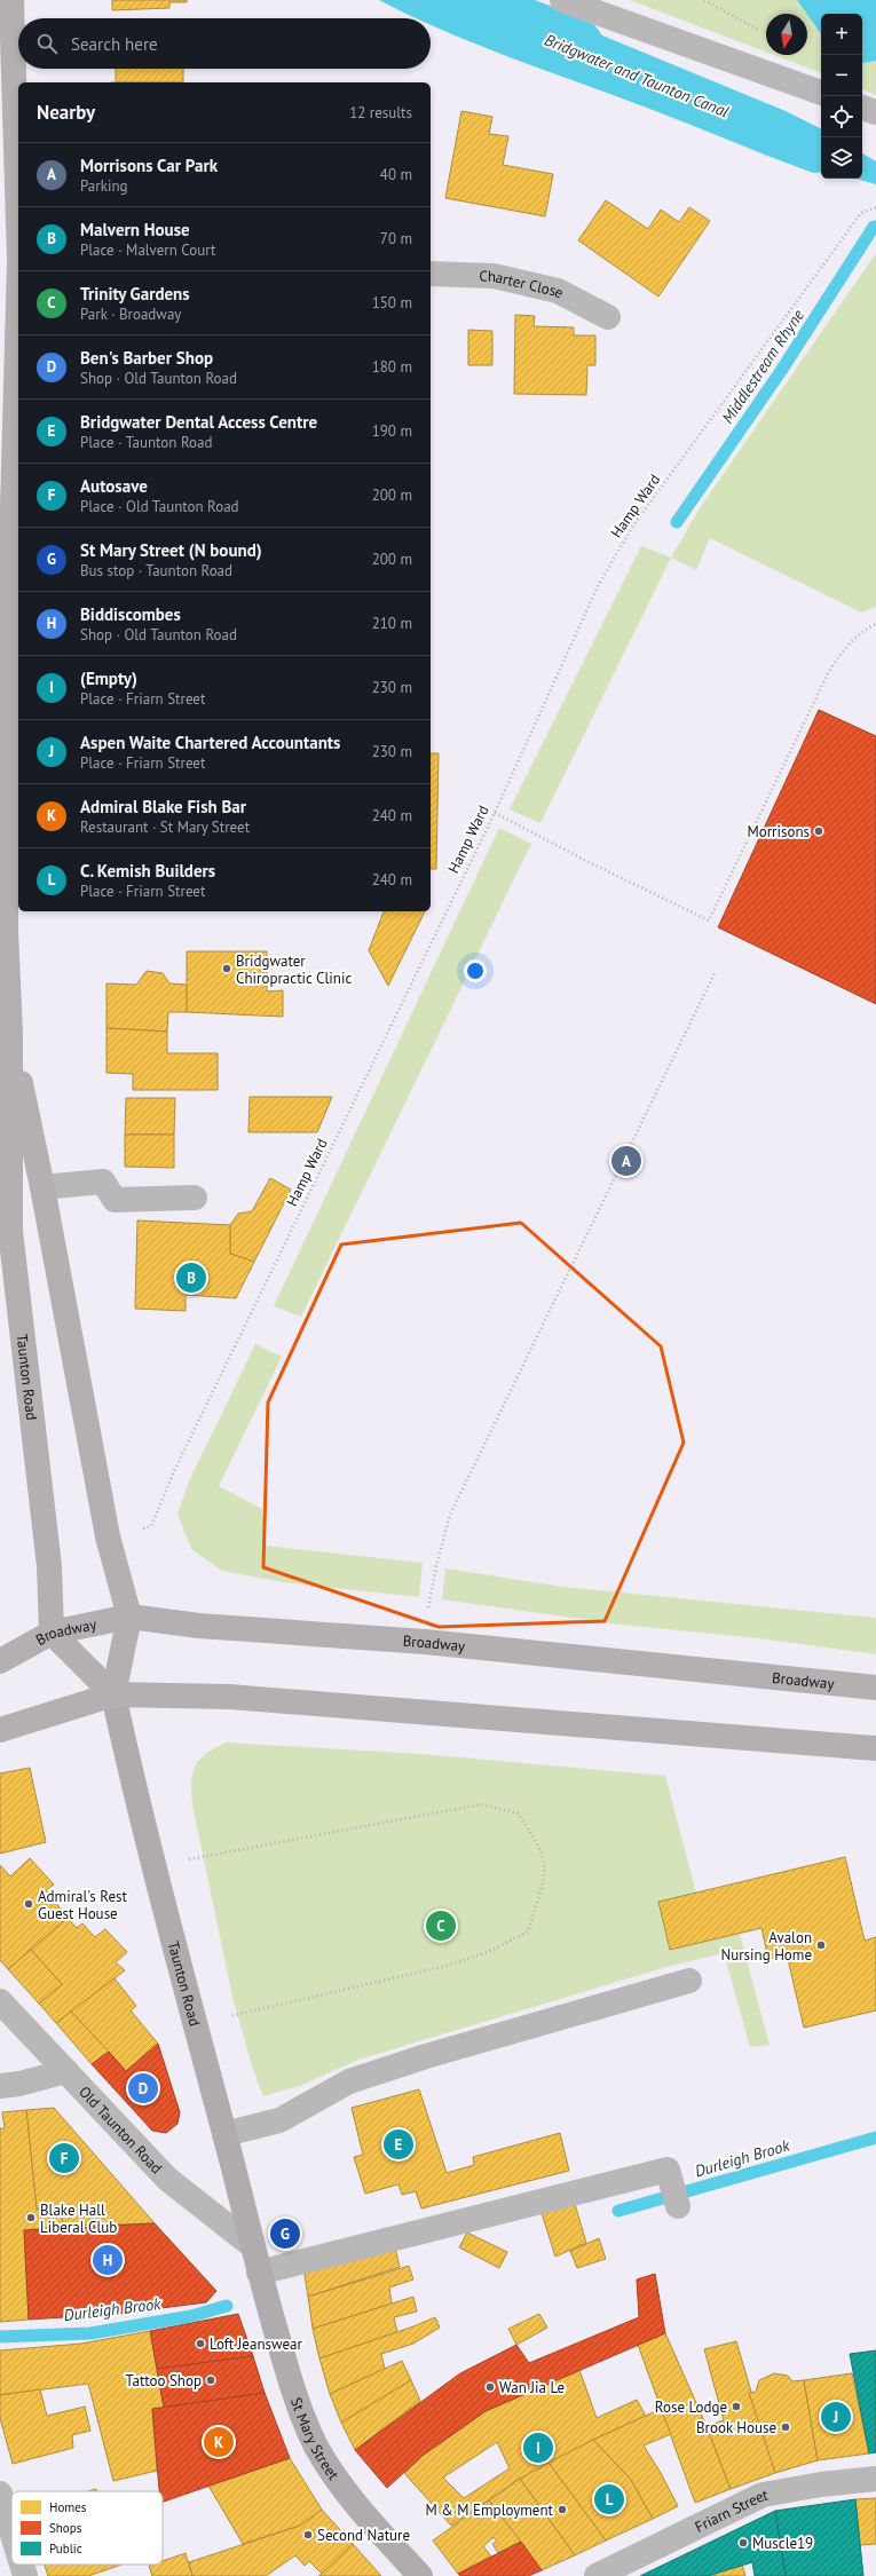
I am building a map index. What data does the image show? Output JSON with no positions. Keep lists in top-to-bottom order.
{
  "streets": {
    "main road": ["Taunton Road", "Broadway"],
    "street": [
      "Charter Close",
      "Old Taunton Road",
      "St Mary Street",
      "Friarn Street"
    ],
    "path": ["Hamp Ward"]
  },
  "crossings": [
    ["Taunton Road", "Broadway"],
    ["Taunton Road", "Old Taunton Road"],
    ["Taunton Road", "St Mary Street"]
  ],
  "water": ["Bridgwater and Taunton Canal", "Middlestream Rhyne", "Durleigh Brook"],
  "places": [
    "Morrisons",
    "Bridgwater Chiropractic Clinic",
    "Admiral's Rest Guest House",
    "Avalon Nursing Home",
    "Blake Hall Liberal Club",
    "Loft Jeanswear",
    "Tattoo Shop",
    "Wan Jia Le",
    "Rose Lodge",
    "Brook House",
    "M & M Employment",
    "Second Nature",
    "Muscle19"
  ],
  "legend": ["Homes", "Shops", "Public"],
  "north": "bottom",
  "page": {
    "map_buttons": ["+", "−"],
    "search": "Search here",
    "heading": ["Nearby", "12 results"],
    "list": [
      {
        "mark": "A",
        "name": "Morrisons Car Park",
        "note": "Parking",
        "value": "40 m"
      },
      {
        "mark": "B",
        "name": "Malvern House",
        "note": "Place · Malvern Court",
        "value": "70 m"
      },
      {
        "mark": "C",
        "name": "Trinity Gardens",
        "note": "Park · Broadway",
        "value": "150 m"
      },
      {
        "mark": "D",
        "name": "Ben's Barber Shop",
        "note": "Shop · Old Taunton Road",
        "value": "180 m"
      },
      {
        "mark": "E",
        "name": "Bridgwater Dental Access Centre",
        "note": "Place · Taunton Road",
        "value": "190 m"
      },
      {
        "mark": "F",
        "name": "Autosave",
        "note": "Place · Old Taunton Road",
        "value": "200 m"
      },
      {
        "mark": "G",
        "name": "St Mary Street (N bound)",
        "note": "Bus stop · Taunton Road",
        "value": "200 m"
      },
      {
        "mark": "H",
        "name": "Biddiscombes",
        "note": "Shop · Old Taunton Road",
        "value": "210 m"
      },
      {
        "mark": "I",
        "name": "(Empty)",
        "note": "Place · Friarn Street",
        "value": "230 m"
      },
      {
        "mark": "J",
        "name": "Aspen Waite Chartered Accountants",
        "note": "Place · Friarn Street",
        "value": "230 m"
      },
      {
        "mark": "K",
        "name": "Admiral Blake Fish Bar",
        "note": "Restaurant · St Mary Street",
        "value": "240 m"
      },
      {
        "mark": "L",
        "name": "C. Kemish Builders",
        "note": "Place · Friarn Street",
        "value": "240 m"
      }
    ],
    "pins": [
      "A",
      "B",
      "C",
      "D",
      "E",
      "F",
      "G",
      "H",
      "J",
      "K",
      "I",
      "L"
    ]
  }
}
